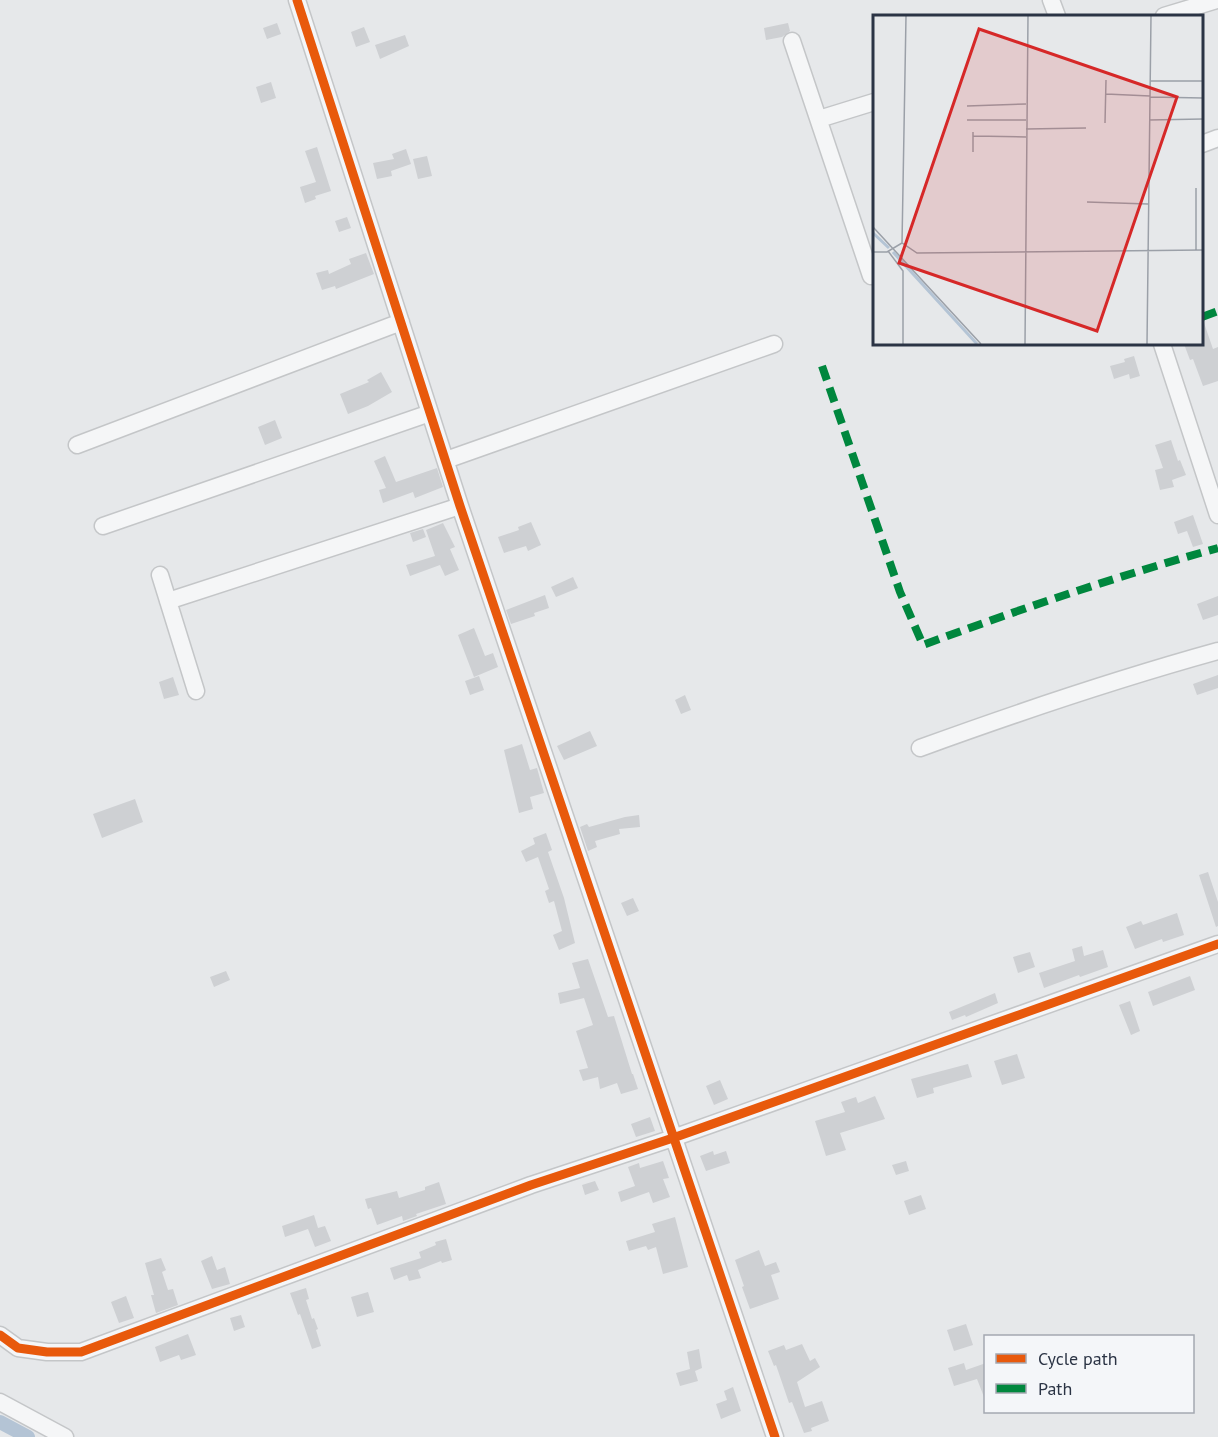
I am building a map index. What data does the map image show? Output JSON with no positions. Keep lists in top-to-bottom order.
{
  "legend": ["Cycle path", "Path"]
}
